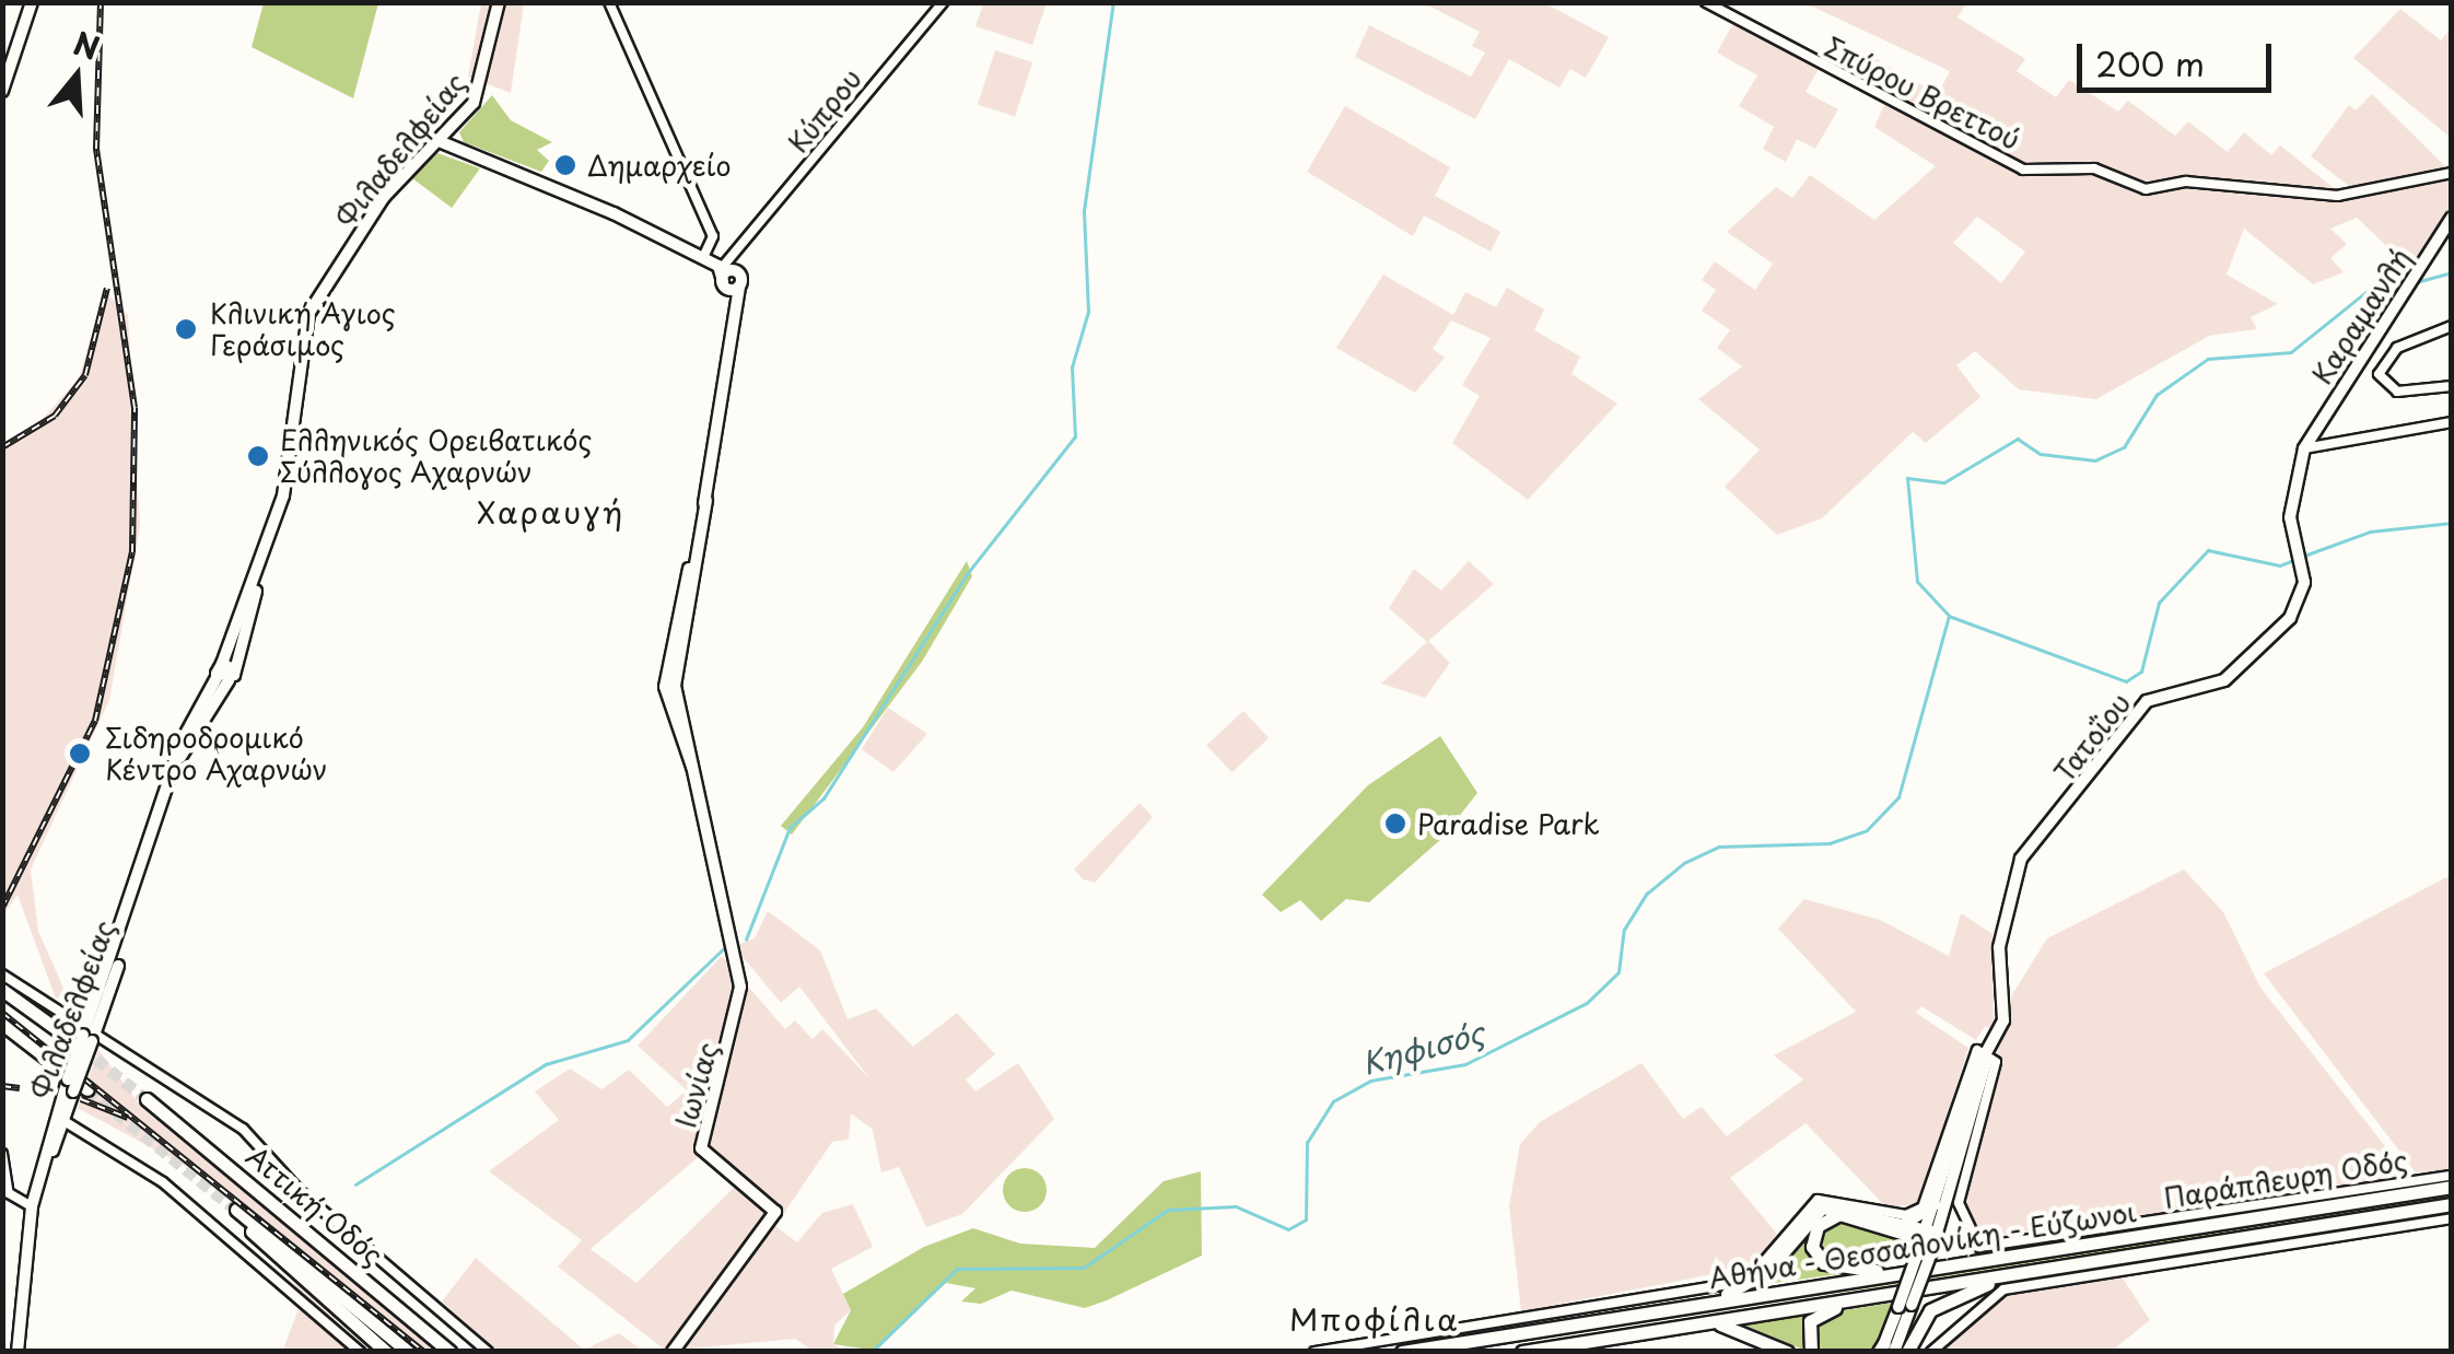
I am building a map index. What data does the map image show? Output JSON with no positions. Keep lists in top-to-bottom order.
{
  "streets": {
    "highway": ["Αττική Οδός", "Αθήνα - Θεσσαλονίκη - Εύζωνοι"],
    "main road": [
      "Φιλαδελφείας",
      "Καραμανλή",
      "Τατοΐου",
      "Ιωνίας"
    ],
    "street": ["Σπύρου Βρεττού", "Κύπρου", "Παράπλευρη Οδός"]
  },
  "crossings": [
    ["Κύπρου", "Ιωνίας"],
    ["Καραμανλή", "Τατοΐου"],
    ["Τατοΐου", "Παράπλευρη Οδός"]
  ],
  "districts": ["Χαραυγή", "Μποφίλια"],
  "water": ["Κηφισός"],
  "places": [
    "Δημαρχείο",
    "Κλινική Άγιος Γεράσιμος",
    "Ελληνικός Ορειβατικός Σύλλογος Αχαρνών",
    "Σιδηροδρομικό Κέντρο Αχαρνών",
    "Paradise Park"
  ],
  "scale_bar": "200 m",
  "north": "top"
}
